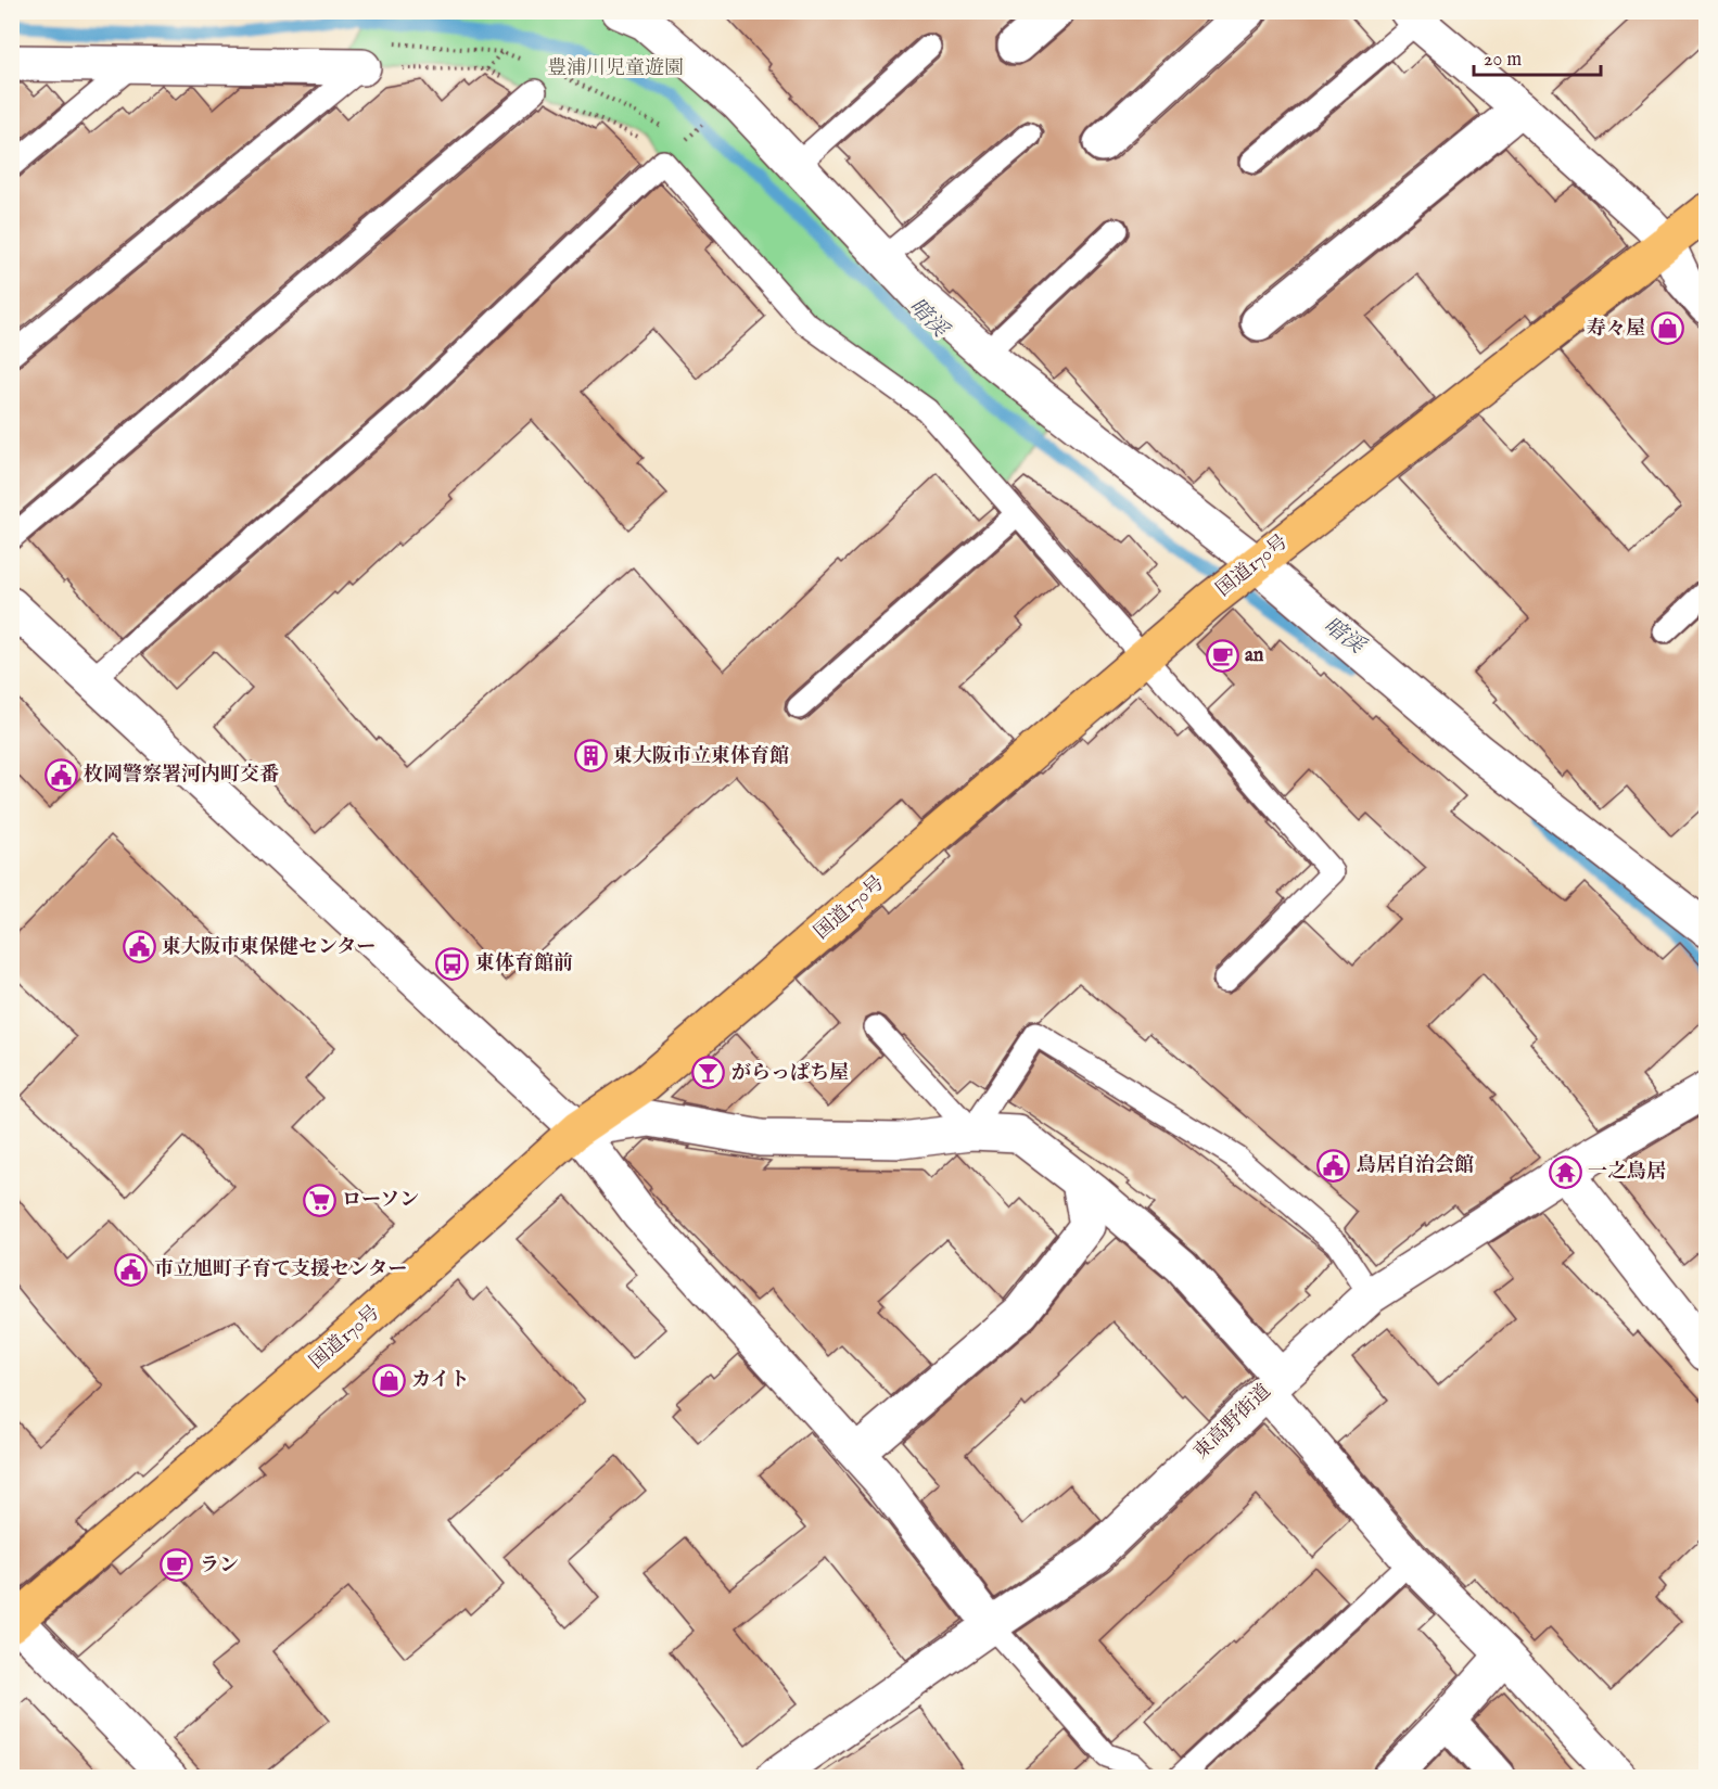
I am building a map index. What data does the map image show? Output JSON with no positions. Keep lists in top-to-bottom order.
{
  "streets": {
    "highway": ["国道170号"],
    "street": ["東高野街道"]
  },
  "water": ["暗渓"],
  "parks": ["豊浦川児童遊園"],
  "places": {
    "shop": ["寿々屋", "カイト"],
    "cafe": ["an", "ラン"],
    "building": ["東大阪市立東体育館"],
    "public building": [
      "枚岡警察署河内町交番",
      "東大阪市東保健センター",
      "鳥居自治会館",
      "市立旭町子育て支援センター"
    ],
    "bus stop": ["東体育館前"],
    "bar": ["がらっぱち屋"],
    "temple": ["一之鳥居"],
    "supermarket": ["ローソン"]
  },
  "scale_bar": "20 m"
}
